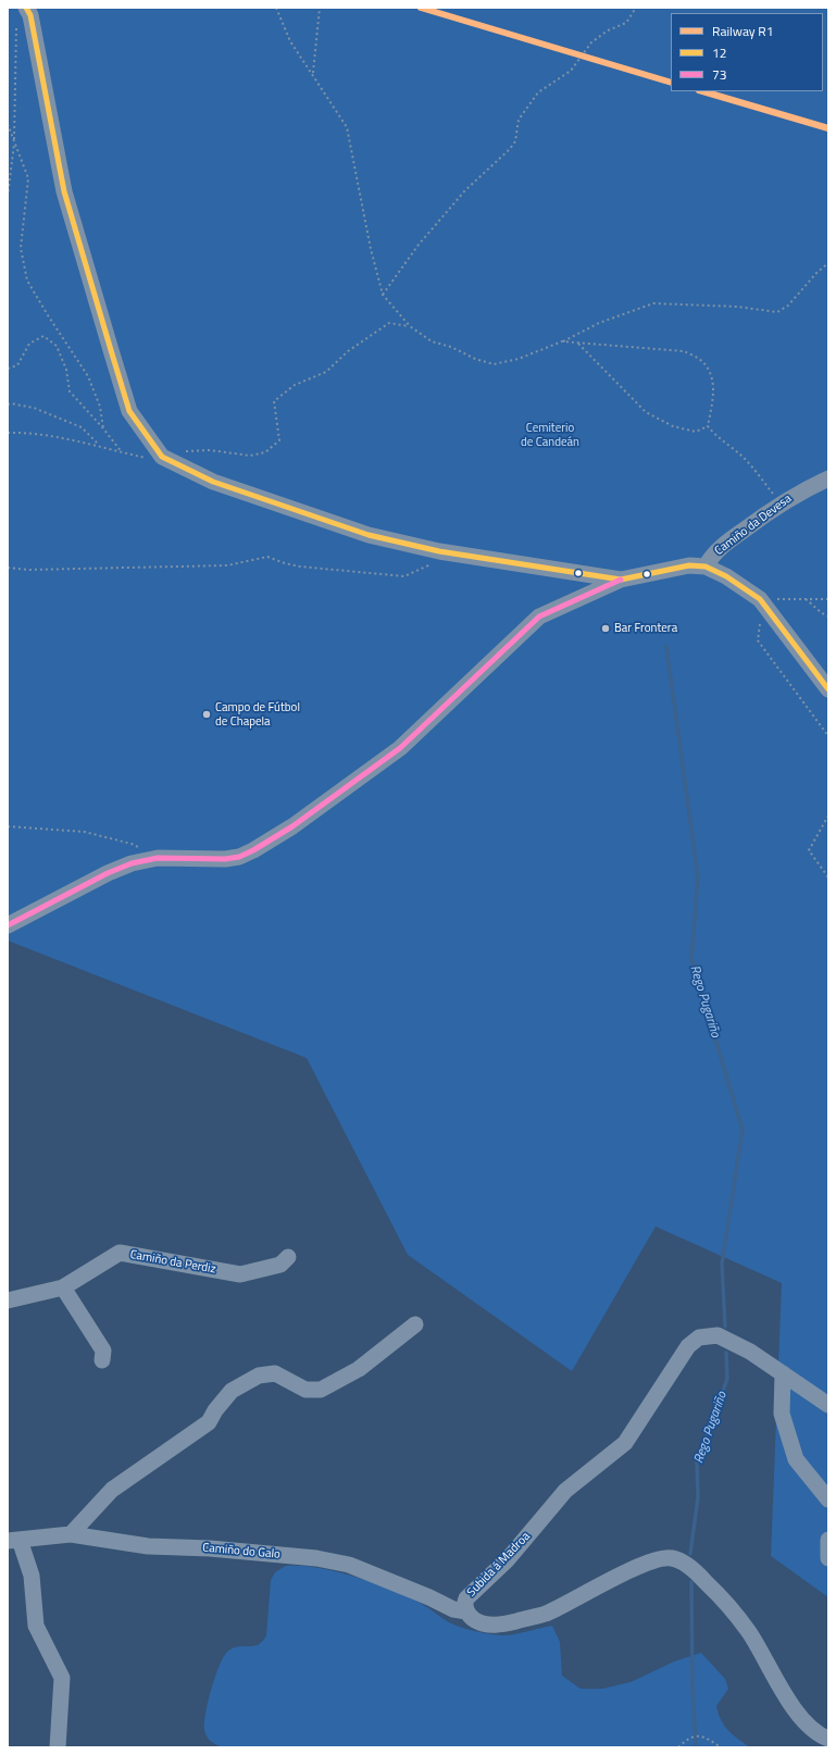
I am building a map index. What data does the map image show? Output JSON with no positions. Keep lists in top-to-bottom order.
{
  "streets": {
    "street": [
      "Camiño da Devesa",
      "Camiño da Perdiz",
      "Camiño do Galo",
      "Subida á Madroa"
    ]
  },
  "crossings": [
    ["Camiño do Galo", "Subida á Madroa"]
  ],
  "water": ["Rego Pugariño"],
  "parks": ["Cemiterio de Candeán"],
  "places": ["Bar Frontera", "Campo de Fútbol de Chapela"],
  "lines": ["rail line R1", "transit line 12", "transit line 73"],
  "legend": ["Railway R1", "12", "73"]
}
